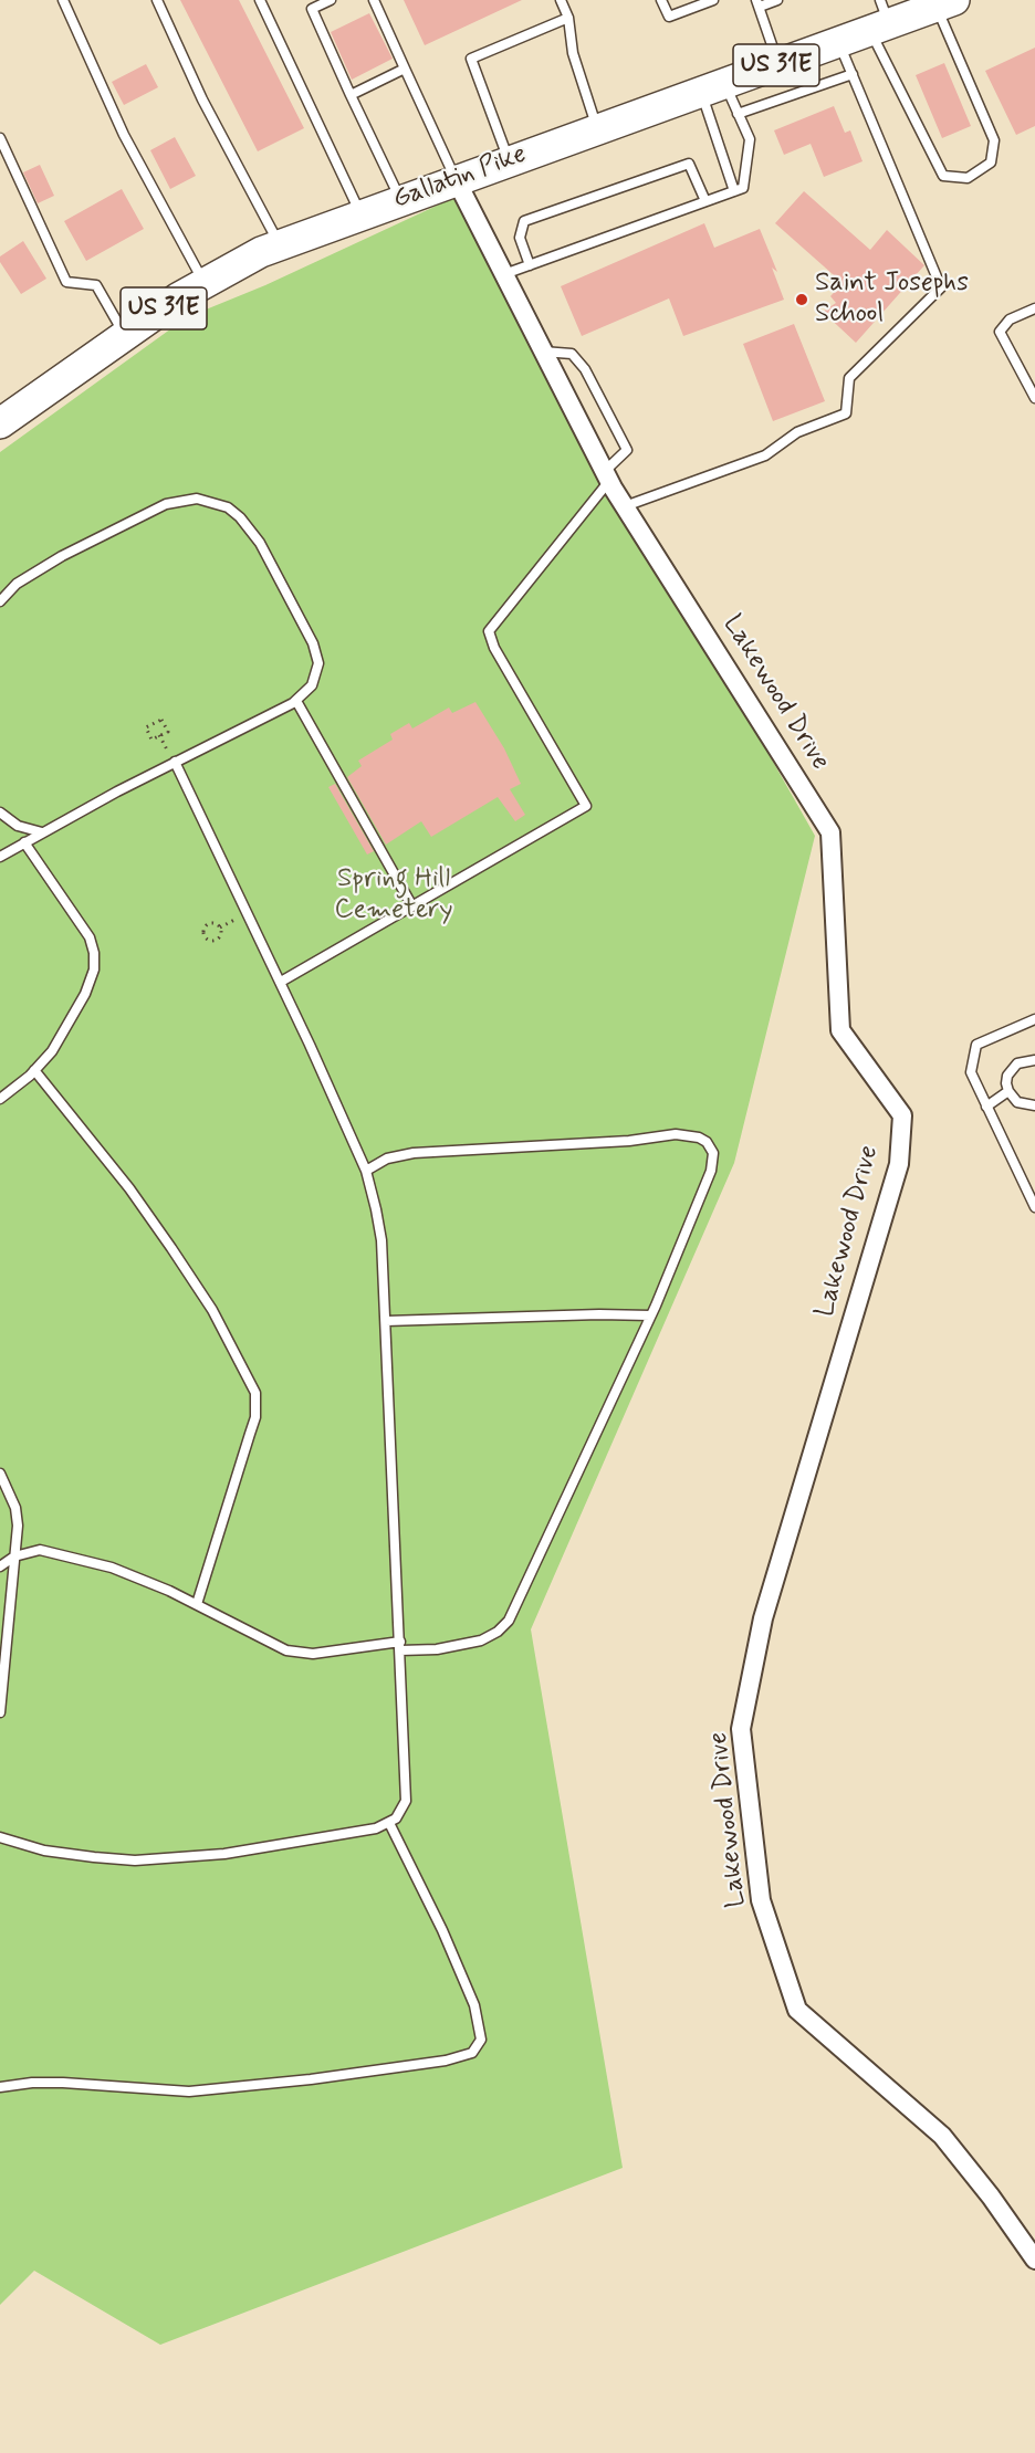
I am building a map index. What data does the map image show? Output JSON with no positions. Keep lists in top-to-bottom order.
{
  "streets": {
    "main road": ["US 31E", "Gallatin Pike"],
    "street": ["Lakewood Drive"]
  },
  "crossings": [
    ["Gallatin Pike", "Lakewood Drive"]
  ],
  "parks": ["Spring Hill Cemetery"],
  "places": ["Saint Josephs School"]
}
